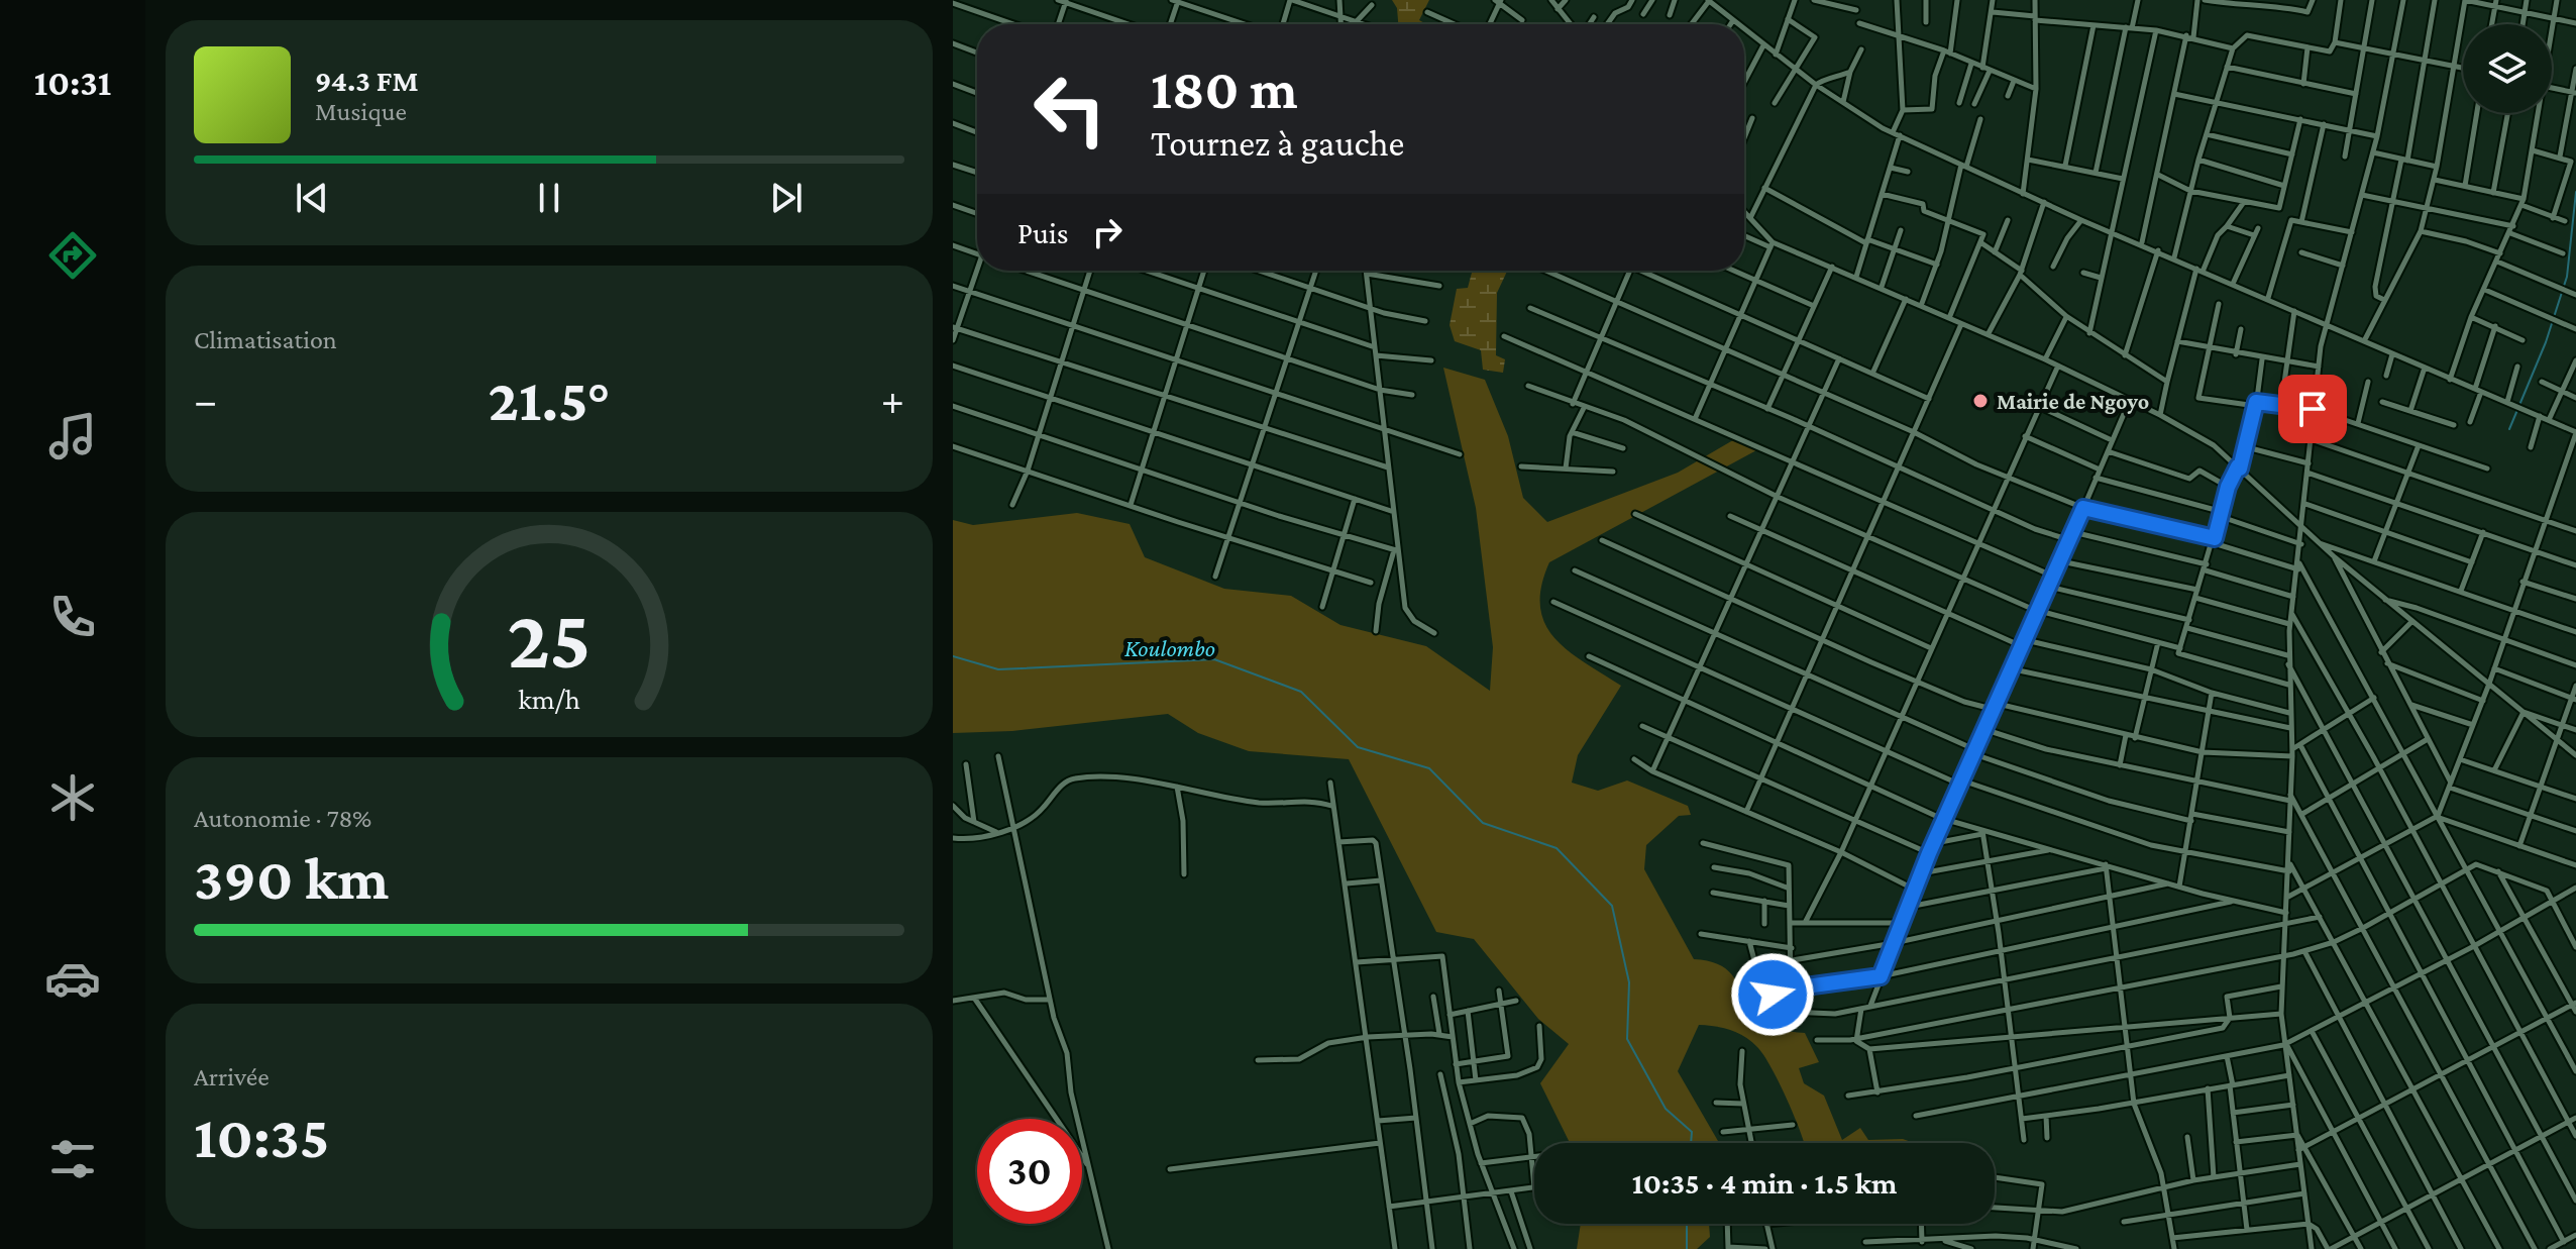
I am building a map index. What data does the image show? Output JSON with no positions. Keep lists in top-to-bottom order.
{
  "water": ["Koulombo"],
  "places": ["Mairie de Ngoyo"],
  "page": {
    "tabs": "10:31",
    "turn": ["180 m", "Tournez à gauche"],
    "song": ["94.3 FM", "Musique"],
    "then": "Puis",
    "tile": [
      "Climatisation",
      ["Autonomie · 78%", "390 km"],
      ["Arrivée", "10:35"]
    ],
    "heat": ["−", "21.5°", "+"],
    "limit": "30",
    "trip": "10:35 · 4 min · 1.5 km",
    "gauge": ["25", "km/h"]
  }
}
